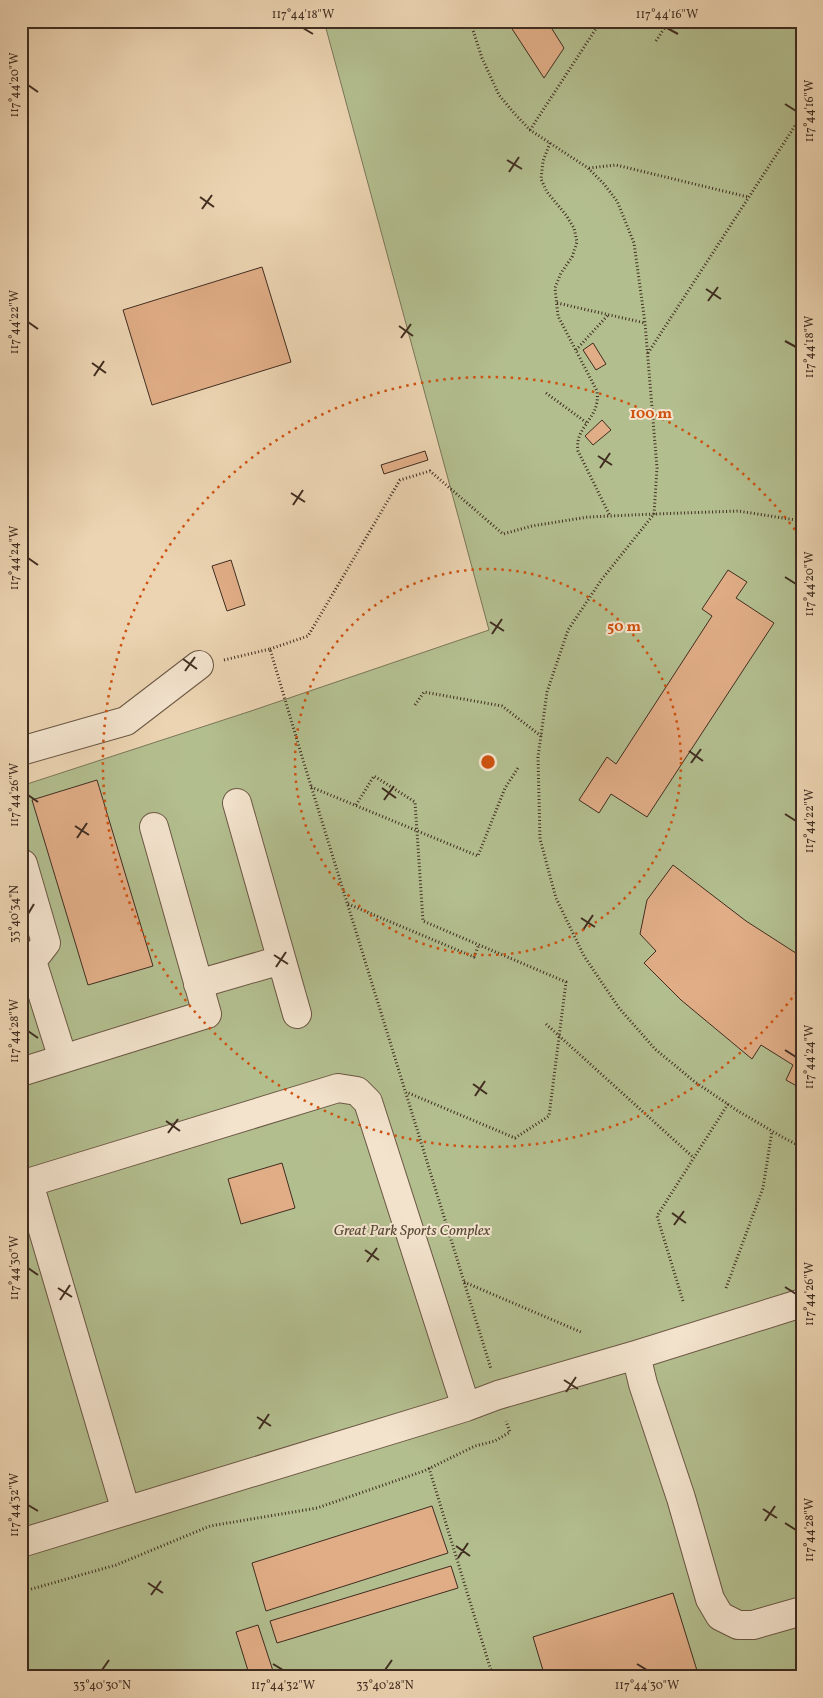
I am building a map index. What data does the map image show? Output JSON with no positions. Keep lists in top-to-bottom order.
{
  "parks": ["Great Park Sports Complex"],
  "coordinates": [
    "117°44'18\"W",
    "117°44'16\"W",
    "117°44'20\"W",
    "117°44'22\"W",
    "117°44'24\"W",
    "117°44'26\"W",
    "33°40'34\"N",
    "117°44'28\"W",
    "117°44'30\"W",
    "117°44'32\"W",
    "33°40'30\"N",
    "33°40'28\"N"
  ],
  "rings": ["100 m", "50 m"]
}
